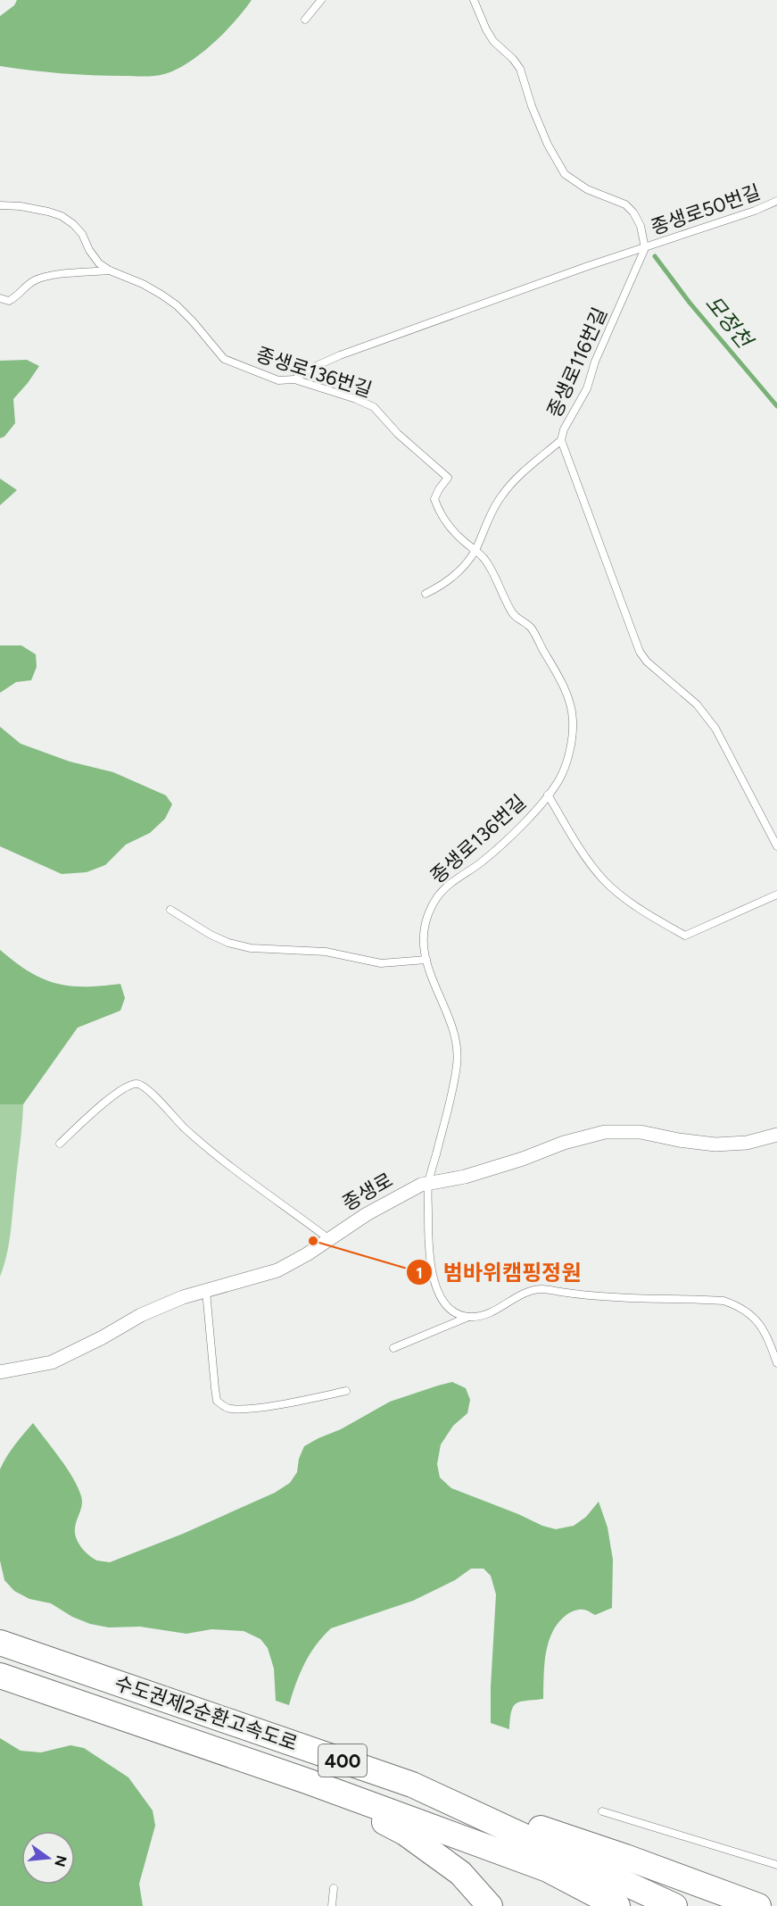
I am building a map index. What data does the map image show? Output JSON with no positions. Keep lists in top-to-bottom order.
{
  "streets": {
    "highway": ["수도권제2순환고속도로", "400"],
    "street": ["종생로"],
    "lane": ["종생로50번길", "종생로116번길", "종생로136번길"]
  },
  "crossings": [
    ["종생로50번길", "종생로116번길"],
    ["종생로50번길", "종생로136번길"],
    ["종생로136번길", "종생로"]
  ],
  "water": ["모정천"],
  "places": ["범바위캠핑정원"],
  "north": "right"
}
